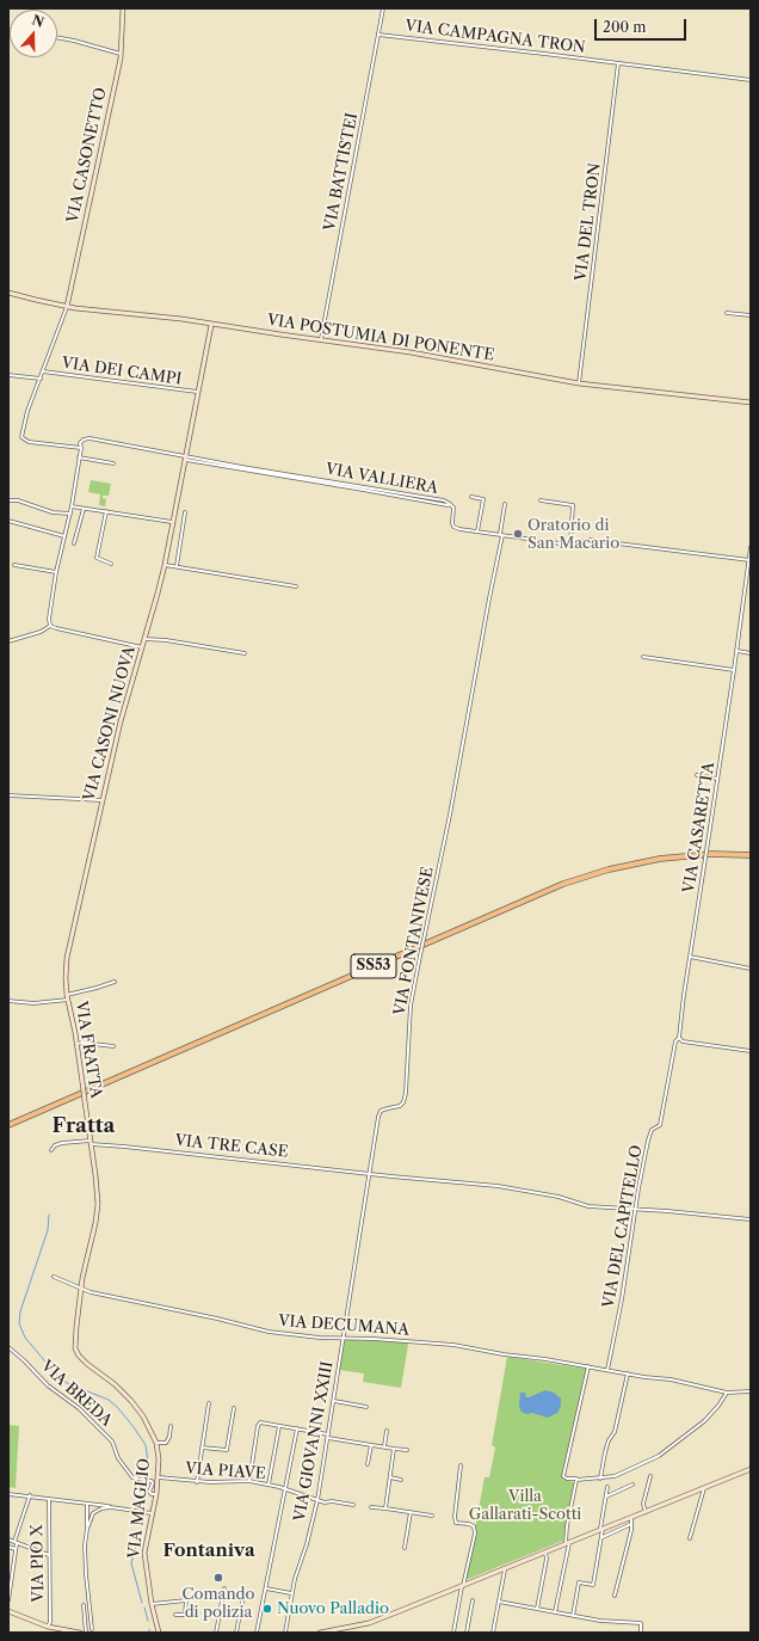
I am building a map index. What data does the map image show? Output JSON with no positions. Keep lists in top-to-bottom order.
{
  "streets": {
    "highway": ["SS53"],
    "main road": [
      "VIA CASONETTO",
      "VIA POSTUMIA DI PONENTE",
      "VIA CASONI NUOVA",
      "VIA FRATTA",
      "VIA MAGLIO"
    ],
    "street": [
      "VIA CAMPAGNA TRON",
      "VIA BATTISTEI",
      "VIA DEL TRON",
      "VIA DEI CAMPI",
      "VIA VALLIERA",
      "VIA CASARETTA",
      "VIA FONTANIVESE",
      "VIA TRE CASE",
      "VIA DEL CAPITELLO",
      "VIA DECUMANA",
      "VIA BREDA",
      "VIA GIOVANNI XXIII",
      "VIA PIAVE",
      "VIA PIO X"
    ]
  },
  "crossings": [
    ["VIA CAMPAGNA TRON", "VIA BATTISTEI"],
    ["VIA CAMPAGNA TRON", "VIA DEL TRON"],
    ["VIA CASONETTO", "VIA POSTUMIA DI PONENTE"],
    ["VIA BATTISTEI", "VIA POSTUMIA DI PONENTE"],
    ["VIA DEL TRON", "VIA POSTUMIA DI PONENTE"],
    ["VIA POSTUMIA DI PONENTE", "VIA CASONI NUOVA"],
    ["VIA DEI CAMPI", "VIA CASONI NUOVA"],
    ["VIA VALLIERA", "VIA CASONI NUOVA"],
    ["VIA CASONI NUOVA", "VIA FRATTA"],
    ["VIA CASARETTA", "VIA DEL CAPITELLO"],
    ["VIA FONTANIVESE", "VIA TRE CASE"],
    ["VIA FONTANIVESE", "VIA DECUMANA"],
    ["VIA FONTANIVESE", "VIA GIOVANNI XXIII"],
    ["VIA FRATTA", "VIA TRE CASE"],
    ["VIA FRATTA", "VIA DECUMANA"],
    ["VIA FRATTA", "VIA MAGLIO"],
    ["VIA TRE CASE", "VIA DEL CAPITELLO"],
    ["VIA DEL CAPITELLO", "VIA DECUMANA"],
    ["VIA DECUMANA", "VIA GIOVANNI XXIII"],
    ["VIA DECUMANA", "VIA MAGLIO"],
    ["VIA BREDA", "VIA MAGLIO"],
    ["VIA GIOVANNI XXIII", "VIA PIAVE"],
    ["VIA PIAVE", "VIA MAGLIO"]
  ],
  "districts": ["Fratta", "Fontaniva"],
  "parks": ["Villa Gallarati-Scotti"],
  "places": ["Oratorio di San Macario", "Comando di polizia", "Nuovo Palladio"],
  "scale_bar": "200 m",
  "north": "top"
}
